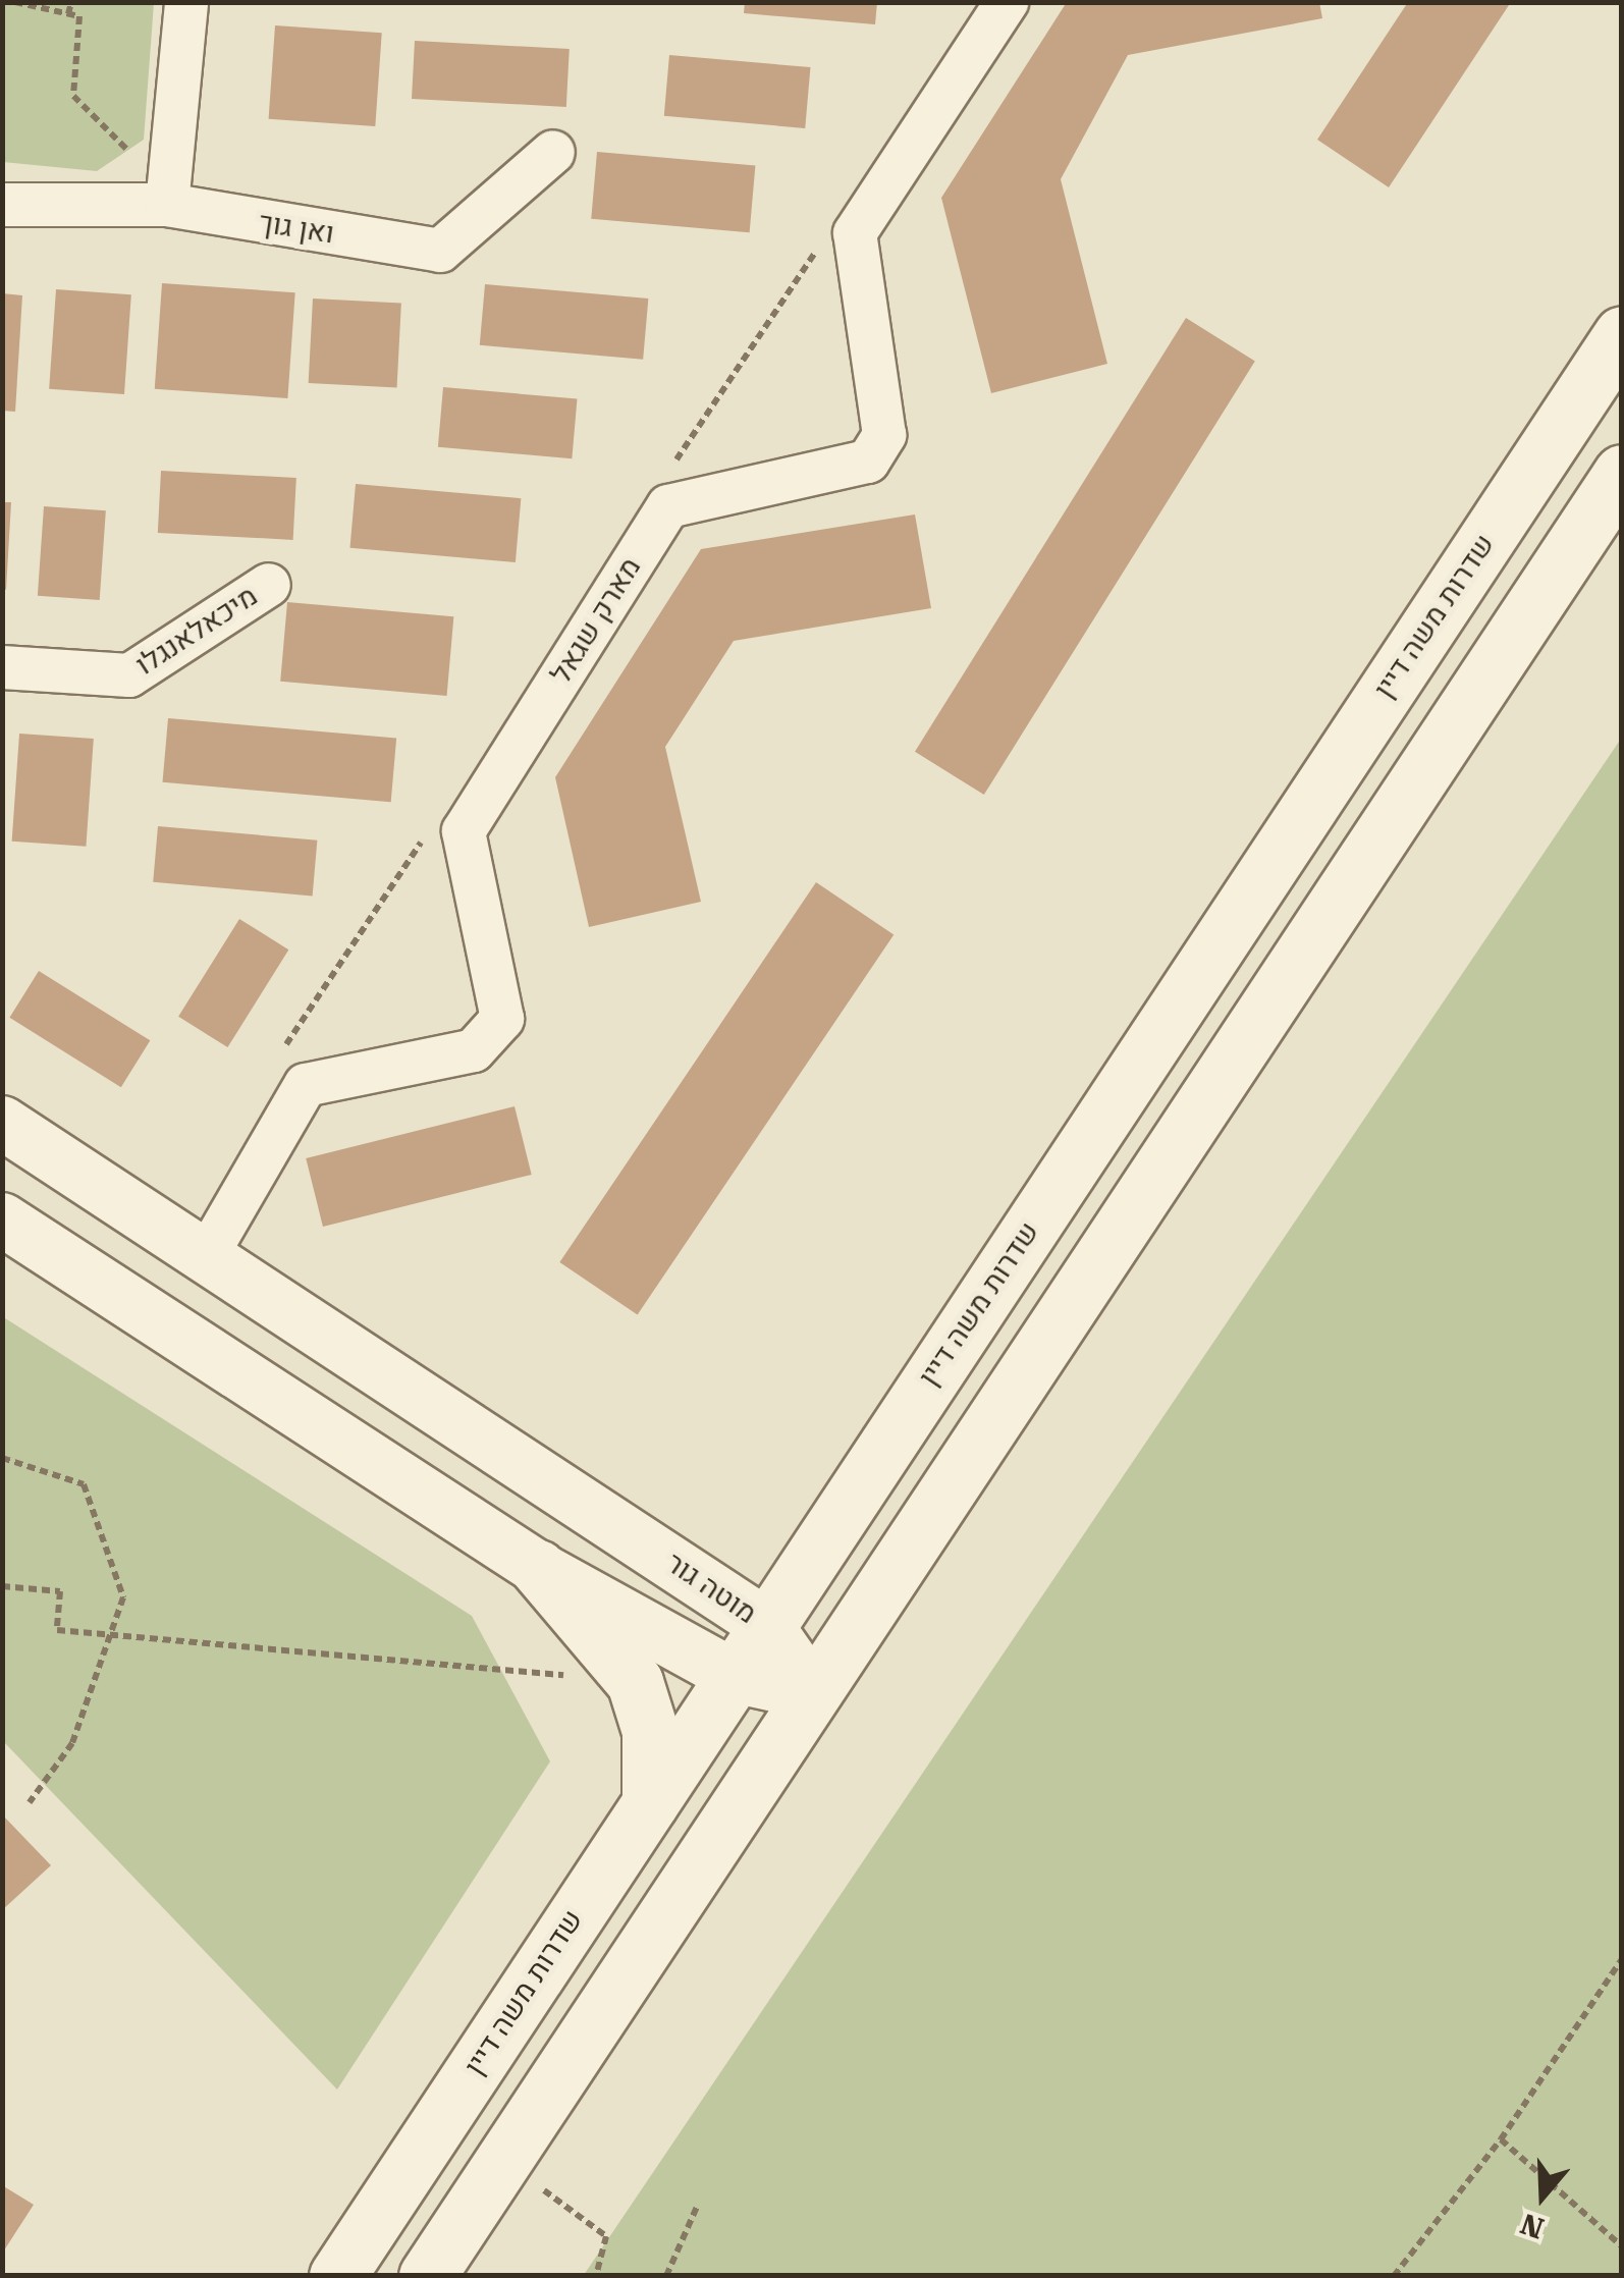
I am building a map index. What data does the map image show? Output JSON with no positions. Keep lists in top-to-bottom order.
{
  "streets": {
    "main road": ["שדרות משה דיין"],
    "street": [
      "ואן גוך",
      "מארק שגאל",
      "מיכאלאנגלו",
      "מוטה גור"
    ]
  },
  "crossings": [
    ["שדרות משה דיין", "מוטה גור"],
    ["מארק שגאל", "מוטה גור"]
  ],
  "north": "bottom"
}
